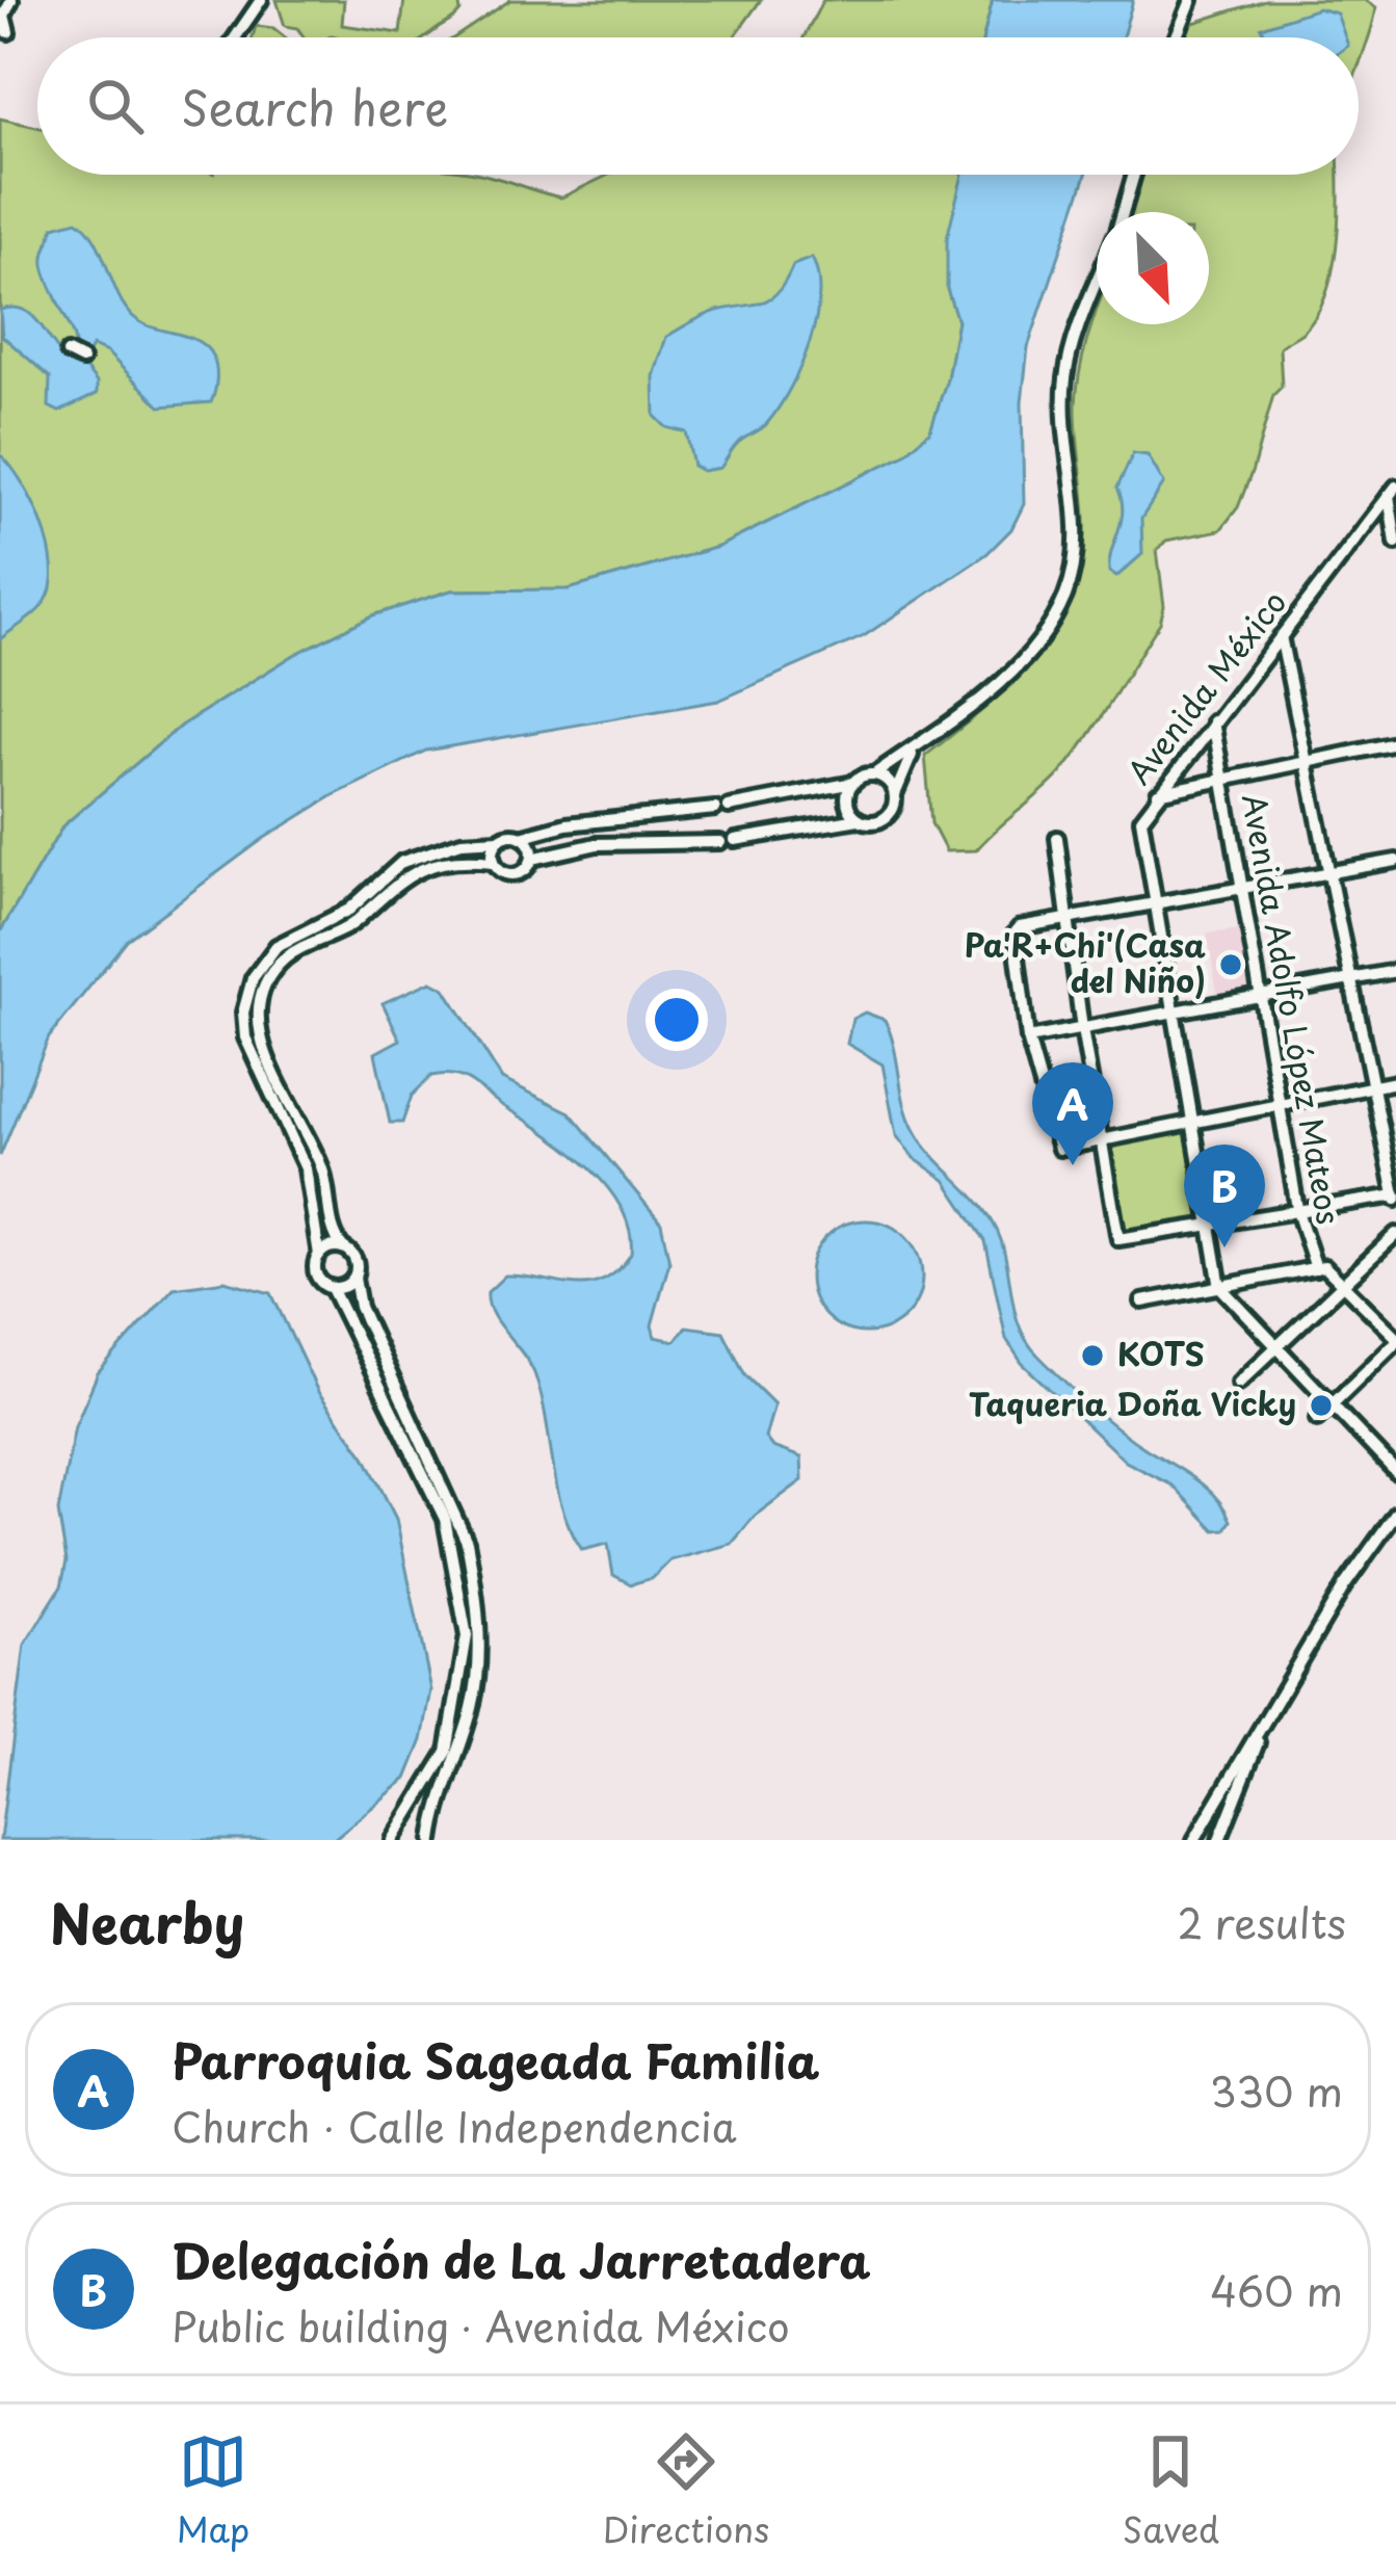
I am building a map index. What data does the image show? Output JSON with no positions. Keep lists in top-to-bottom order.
{
  "streets": {
    "street": ["Avenida México", "Avenida Adolfo López Mateos"]
  },
  "crossings": [
    ["Avenida México", "Avenida Adolfo López Mateos"]
  ],
  "places": ["Pa'R+Chi'(Casa del Niño)", "KOTS", "Taqueria Doña Vicky"],
  "north": "bottom right",
  "page": {
    "search": "Search here",
    "pins": ["A", "B"],
    "heading": ["Nearby", "2 results"],
    "list": [
      {
        "mark": "A",
        "name": "Parroquia Sageada Familia",
        "note": "Church · Calle Independencia",
        "value": "330 m"
      },
      {
        "mark": "B",
        "name": "Delegación de La Jarretadera",
        "note": "Public building · Avenida México",
        "value": "460 m"
      }
    ],
    "nav": ["Map", "Directions", "Saved"]
  }
}
